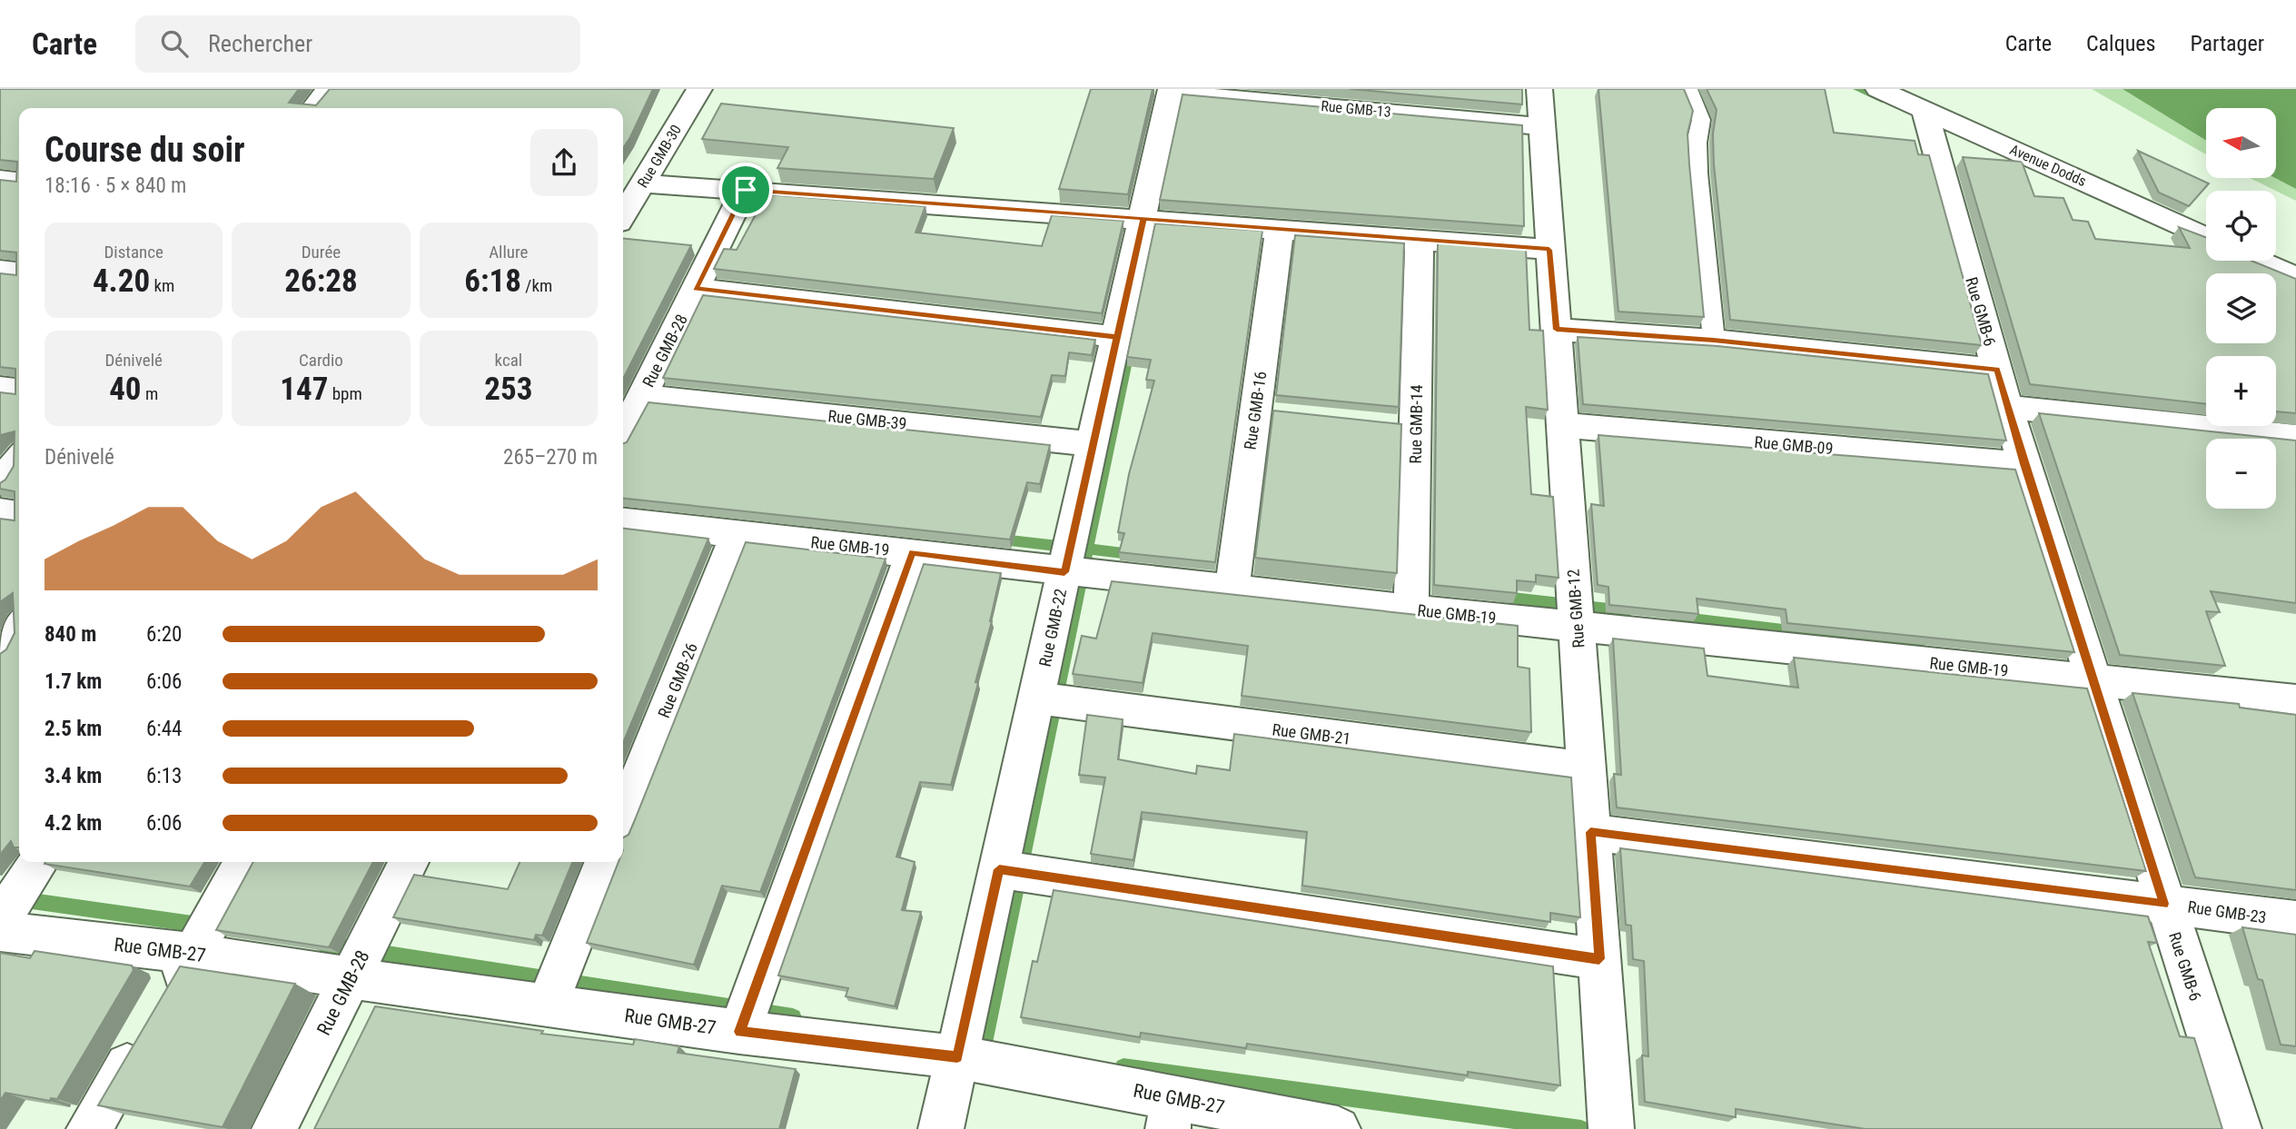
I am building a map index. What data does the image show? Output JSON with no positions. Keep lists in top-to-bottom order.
{
  "streets": {
    "street": [
      "Rue GMB-13",
      "Rue GMB-30",
      "Avenue Dodds",
      "Rue GMB-6",
      "Rue GMB-28",
      "Rue GMB-16",
      "Rue GMB-39",
      "Rue GMB-14",
      "Rue GMB-09",
      "Rue GMB-19",
      "Rue GMB-12",
      "Rue GMB-22",
      "Rue GMB-26",
      "Rue GMB-21",
      "Rue GMB-23",
      "Rue GMB-27"
    ]
  },
  "crossings": [
    ["Rue GMB-13", "Rue GMB-12"],
    ["Rue GMB-13", "Rue GMB-22"],
    ["Avenue Dodds", "Rue GMB-6"],
    ["Rue GMB-6", "Rue GMB-09"],
    ["Rue GMB-6", "Rue GMB-19"],
    ["Rue GMB-6", "Rue GMB-23"],
    ["Rue GMB-28", "Rue GMB-39"],
    ["Rue GMB-28", "Rue GMB-27"],
    ["Rue GMB-16", "Rue GMB-19"],
    ["Rue GMB-39", "Rue GMB-22"],
    ["Rue GMB-14", "Rue GMB-19"],
    ["Rue GMB-09", "Rue GMB-12"],
    ["Rue GMB-19", "Rue GMB-12"],
    ["Rue GMB-19", "Rue GMB-22"],
    ["Rue GMB-19", "Rue GMB-26"],
    ["Rue GMB-12", "Rue GMB-21"],
    ["Rue GMB-12", "Rue GMB-23"],
    ["Rue GMB-22", "Rue GMB-21"],
    ["Rue GMB-22", "Rue GMB-27"]
  ],
  "north": "left",
  "page": {
    "header": "Carte",
    "search": "Rechercher",
    "nav": ["Carte", "Calques", "Partager"],
    "map_buttons": ["+", "−"],
    "heading": ["Course du soir", "18:16 · 5 × 840 m"],
    "stats": [
      ["Distance", "4.20 km"],
      ["Durée", "26:28"],
      ["Allure", "6:18 /km"],
      ["Dénivelé", "40 m"],
      ["Cardio", "147 bpm"],
      ["kcal", "253"]
    ],
    "chart": ["Dénivelé", "265–270 m"],
    "list": [
      {
        "name": "840 m",
        "note": "6:20"
      },
      {
        "name": "1.7 km",
        "note": "6:06"
      },
      {
        "name": "2.5 km",
        "note": "6:44"
      },
      {
        "name": "3.4 km",
        "note": "6:13"
      },
      {
        "name": "4.2 km",
        "note": "6:06"
      }
    ]
  }
}
